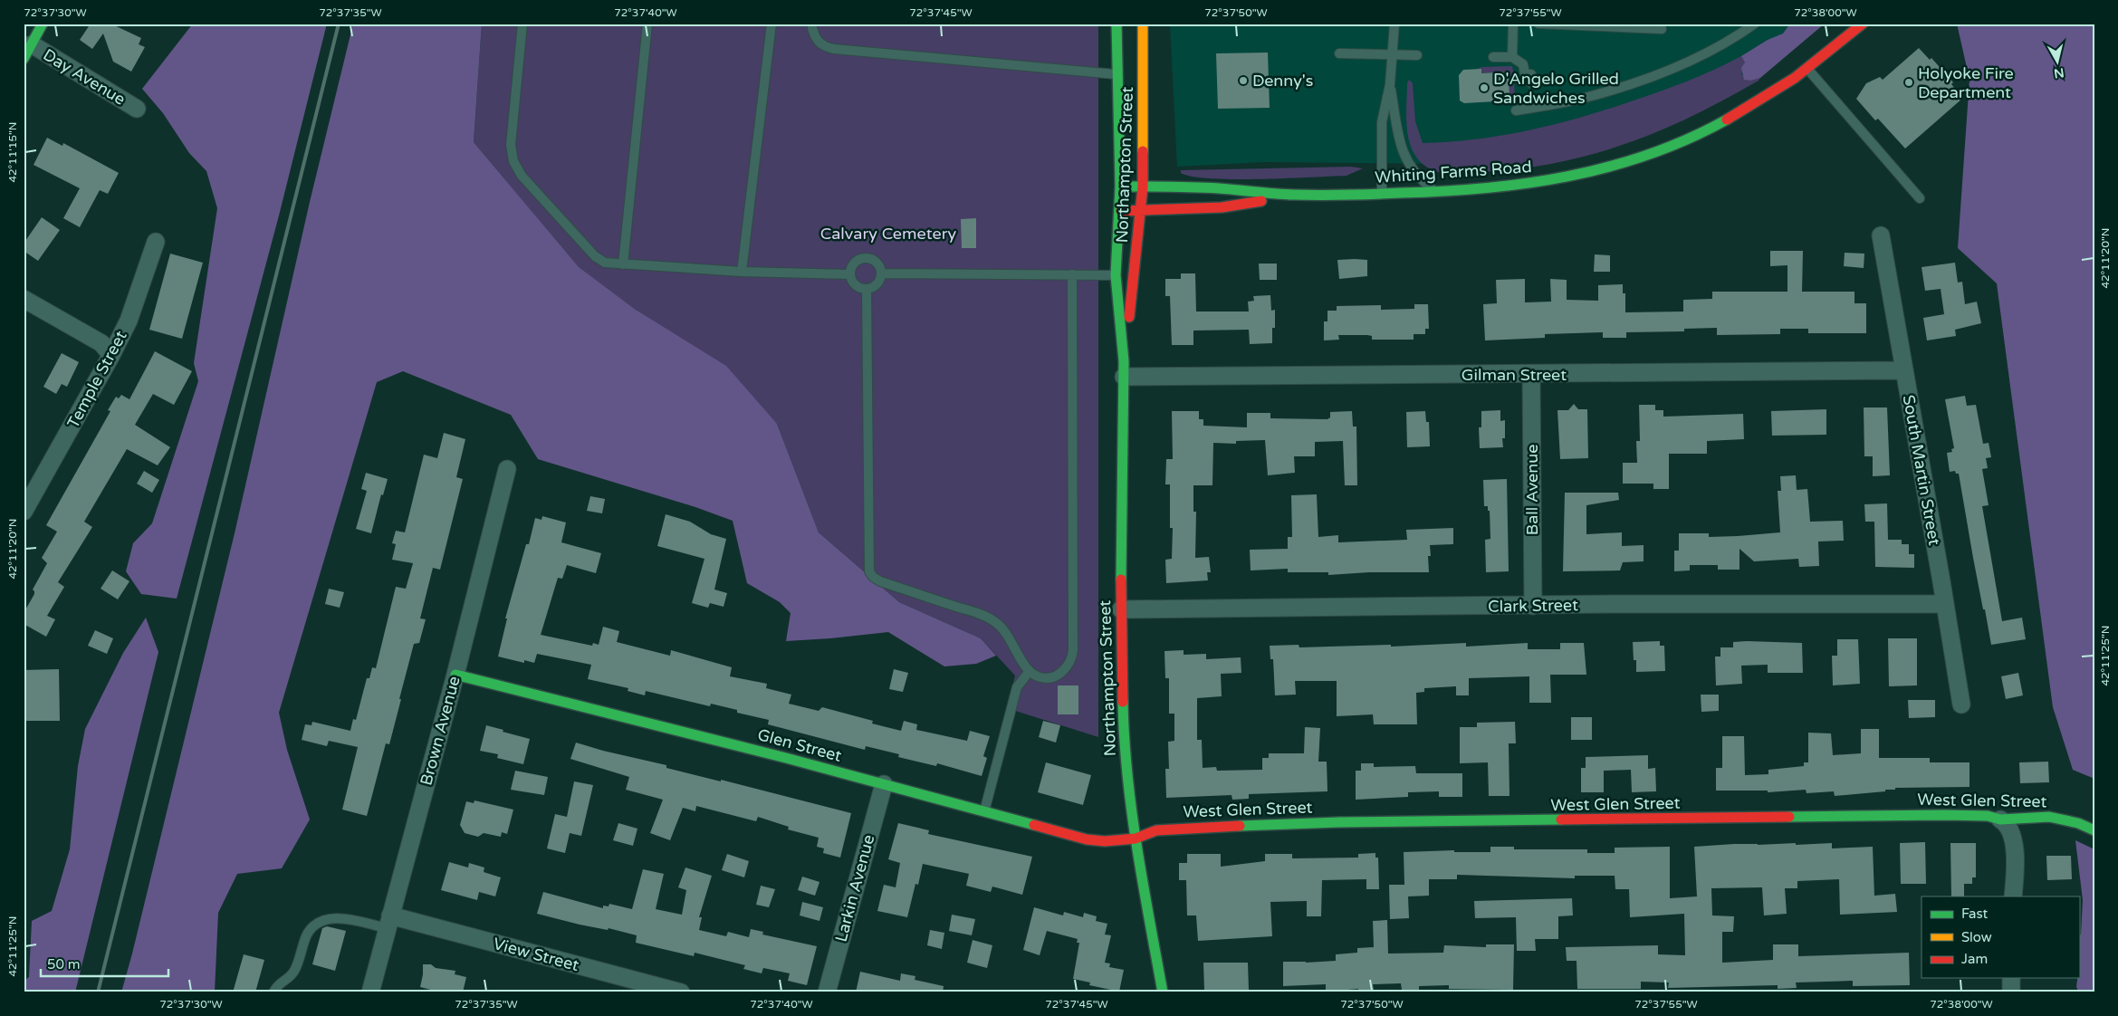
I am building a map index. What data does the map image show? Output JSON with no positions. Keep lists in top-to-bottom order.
{
  "streets": {
    "main road": [
      "Northampton Street",
      "Whiting Farms Road",
      "Glen Street",
      "West Glen Street"
    ],
    "street": [
      "Day Avenue",
      "Gilman Street",
      "Temple Street",
      "South Martin Street",
      "Ball Avenue",
      "Clark Street",
      "Brown Avenue",
      "Larkin Avenue",
      "View Street"
    ]
  },
  "crossings": [
    ["Northampton Street", "Whiting Farms Road"],
    ["Northampton Street", "Gilman Street"],
    ["Northampton Street", "Clark Street"],
    ["Northampton Street", "Glen Street"],
    ["Northampton Street", "West Glen Street"],
    ["Gilman Street", "South Martin Street"],
    ["Gilman Street", "Ball Avenue"],
    ["South Martin Street", "Clark Street"],
    ["Ball Avenue", "Clark Street"],
    ["Brown Avenue", "Glen Street"],
    ["Brown Avenue", "View Street"],
    ["Glen Street", "West Glen Street"],
    ["Glen Street", "Larkin Avenue"]
  ],
  "parks": ["Calvary Cemetery"],
  "places": ["Denny's", "Holyoke Fire Department", "D'Angelo Grilled Sandwiches"],
  "legend": ["Fast", "Slow", "Jam"],
  "scale_bar": "50 m",
  "north": "bottom",
  "coordinates": [
    "72°37'30\"W",
    "72°37'35\"W",
    "72°37'40\"W",
    "72°37'45\"W",
    "72°37'50\"W",
    "72°37'55\"W",
    "72°38'00\"W",
    "42°11'15\"N",
    "42°11'20\"N",
    "42°11'25\"N"
  ]
}
